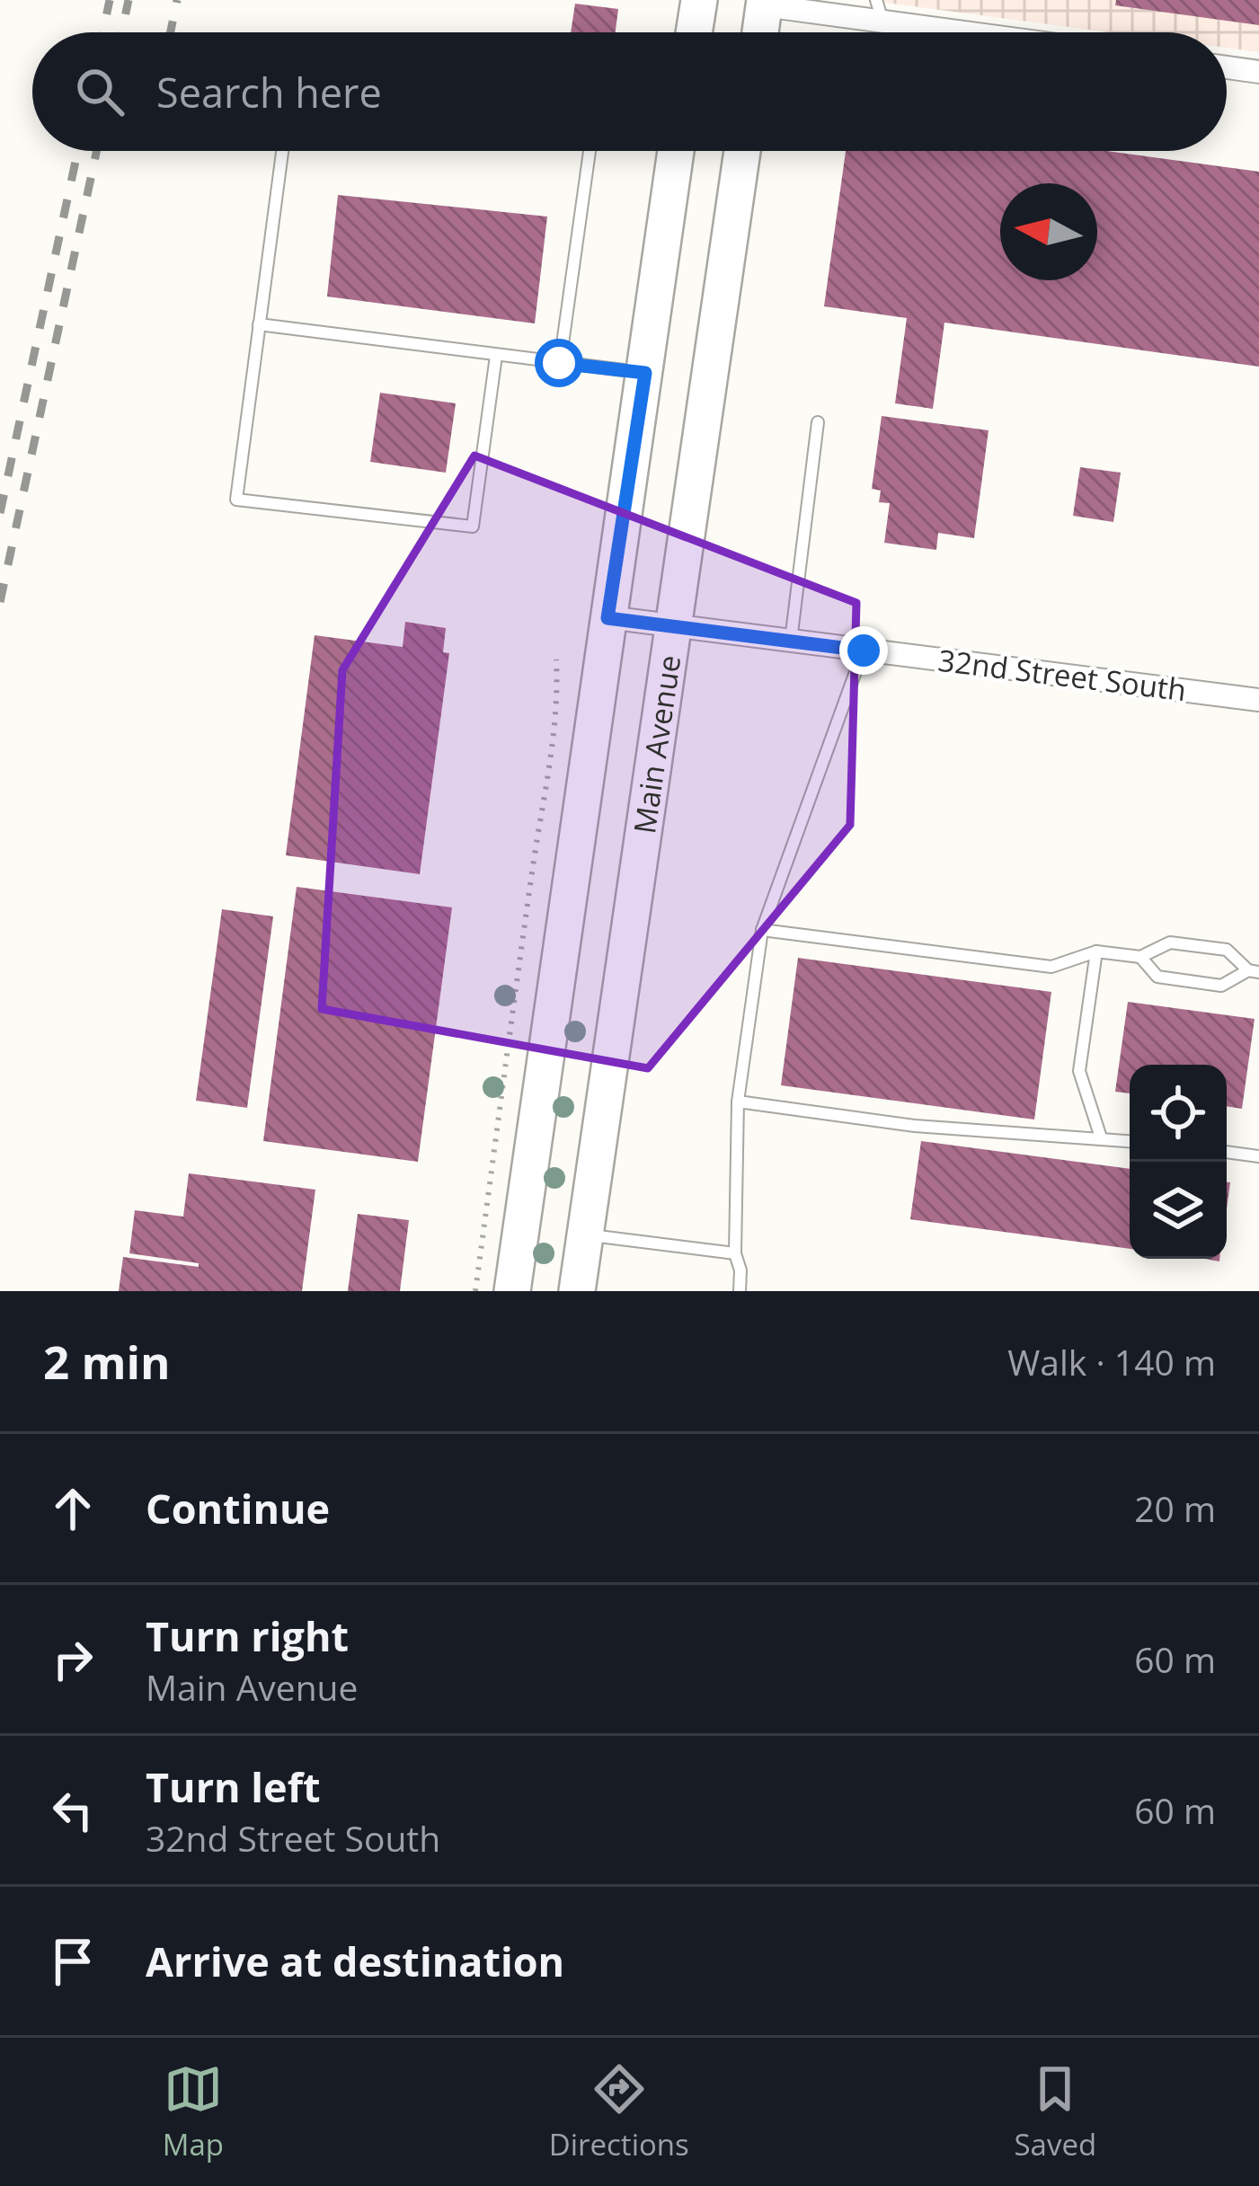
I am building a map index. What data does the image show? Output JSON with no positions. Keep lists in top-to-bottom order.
{
  "streets": {
    "main road": ["Main Avenue"],
    "street": ["32nd Street South"]
  },
  "crossings": [
    ["32nd Street South", "Main Avenue"]
  ],
  "north": "left",
  "page": {
    "search": "Search here",
    "heading": ["2 min", "Walk · 140 m"],
    "list": [
      ["Continue", "20 m"],
      ["Turn right", "Main Avenue", "60 m"],
      ["Turn left", "32nd Street South", "60 m"],
      "Arrive at destination"
    ],
    "nav": ["Map", "Directions", "Saved"]
  }
}
